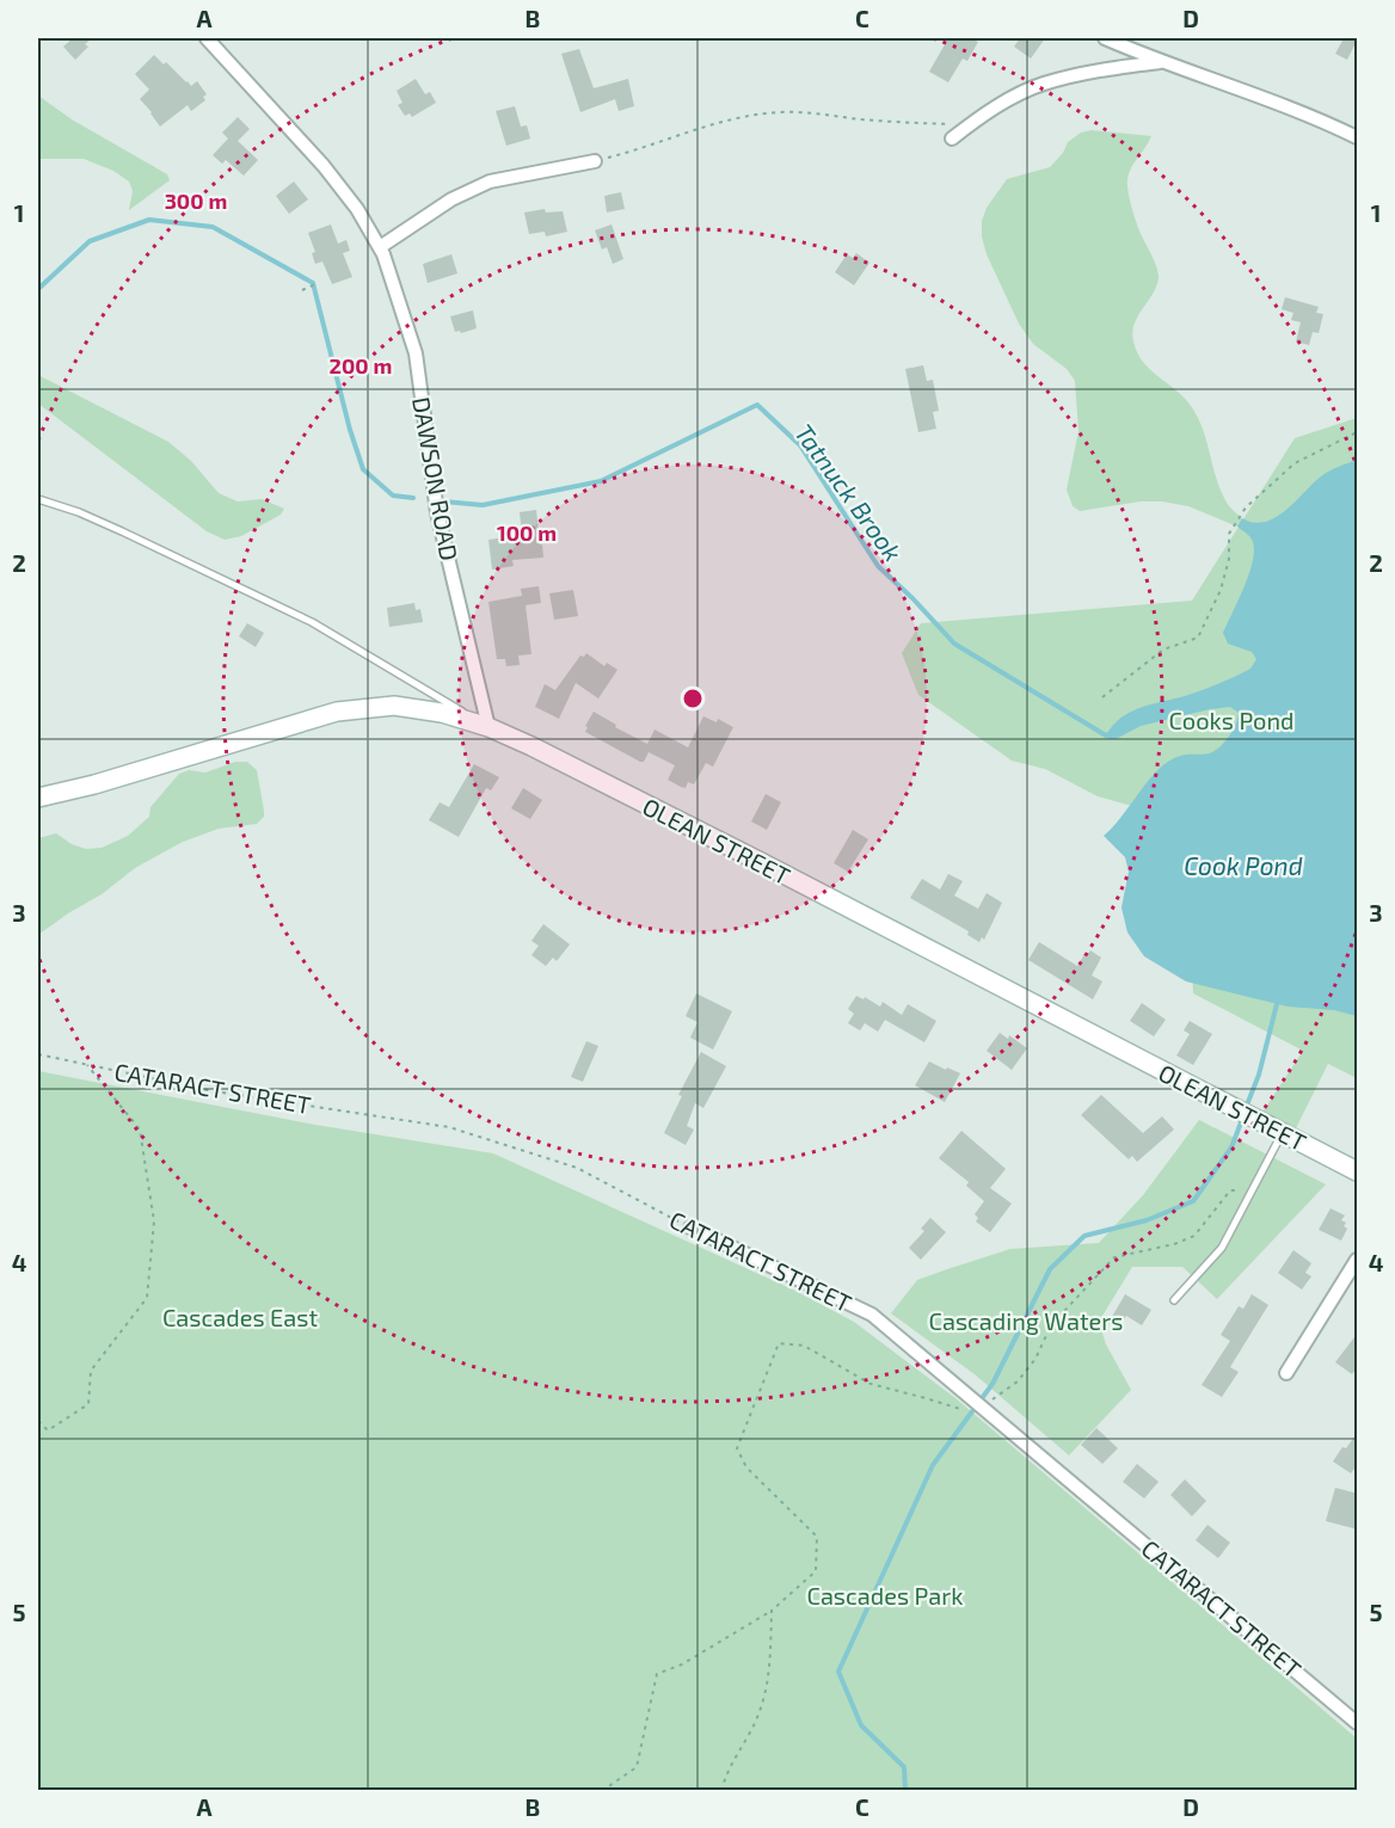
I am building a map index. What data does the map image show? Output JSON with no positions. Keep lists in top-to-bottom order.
{
  "streets": {
    "street": ["DAWSON ROAD", "OLEAN STREET", "CATARACT STREET"]
  },
  "crossings": [
    ["DAWSON ROAD", "OLEAN STREET"]
  ],
  "water": ["Tatnuck Brook", "Cook Pond"],
  "parks": [
    "Cooks Pond",
    "Cascades East",
    "Cascading Waters",
    "Cascades Park"
  ],
  "grid": {
    "columns": [
      "A",
      "B",
      "C",
      "D"
    ],
    "rows": [
      "1",
      "2",
      "3",
      "4",
      "5"
    ]
  },
  "rings": ["300 m", "200 m", "100 m"]
}
